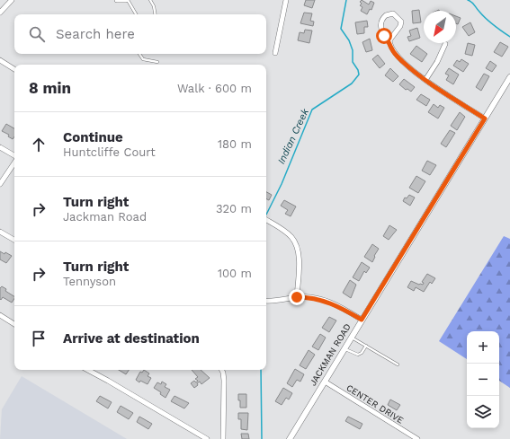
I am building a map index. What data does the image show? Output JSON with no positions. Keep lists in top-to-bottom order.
{
  "streets": {
    "street": ["JACKMAN ROAD", "CENTER DRIVE"]
  },
  "crossings": [
    ["JACKMAN ROAD", "CENTER DRIVE"]
  ],
  "water": ["Indian Creek"],
  "north": "bottom left",
  "page": {
    "search": "Search here",
    "heading": ["8 min", "Walk · 600 m"],
    "list": [
      ["Continue", "Huntcliffe Court", "180 m"],
      ["Turn right", "Jackman Road", "320 m"],
      ["Turn right", "Tennyson", "100 m"],
      "Arrive at destination"
    ],
    "map_buttons": ["+", "−"]
  }
}
